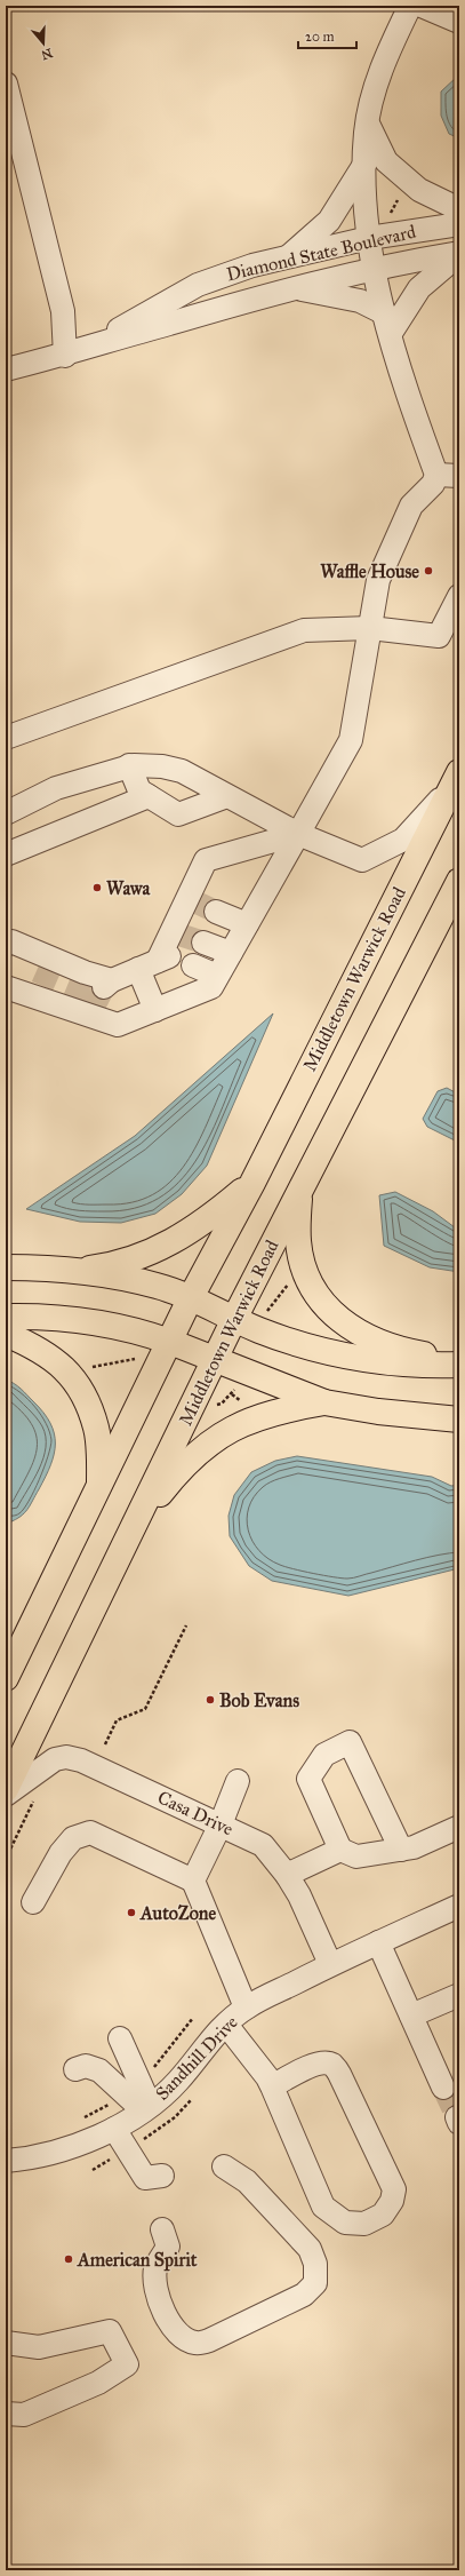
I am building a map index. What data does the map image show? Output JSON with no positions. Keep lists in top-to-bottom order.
{
  "streets": {
    "main road": ["Middletown Warwick Road"],
    "street": ["Diamond State Boulevard", "Casa Drive", "Sandhill Drive"]
  },
  "crossings": [
    ["Casa Drive", "Sandhill Drive"]
  ],
  "places": [
    "Waffle House",
    "Wawa",
    "Bob Evans",
    "AutoZone",
    "American Spirit"
  ],
  "scale_bar": "20 m",
  "north": "bottom"
}
